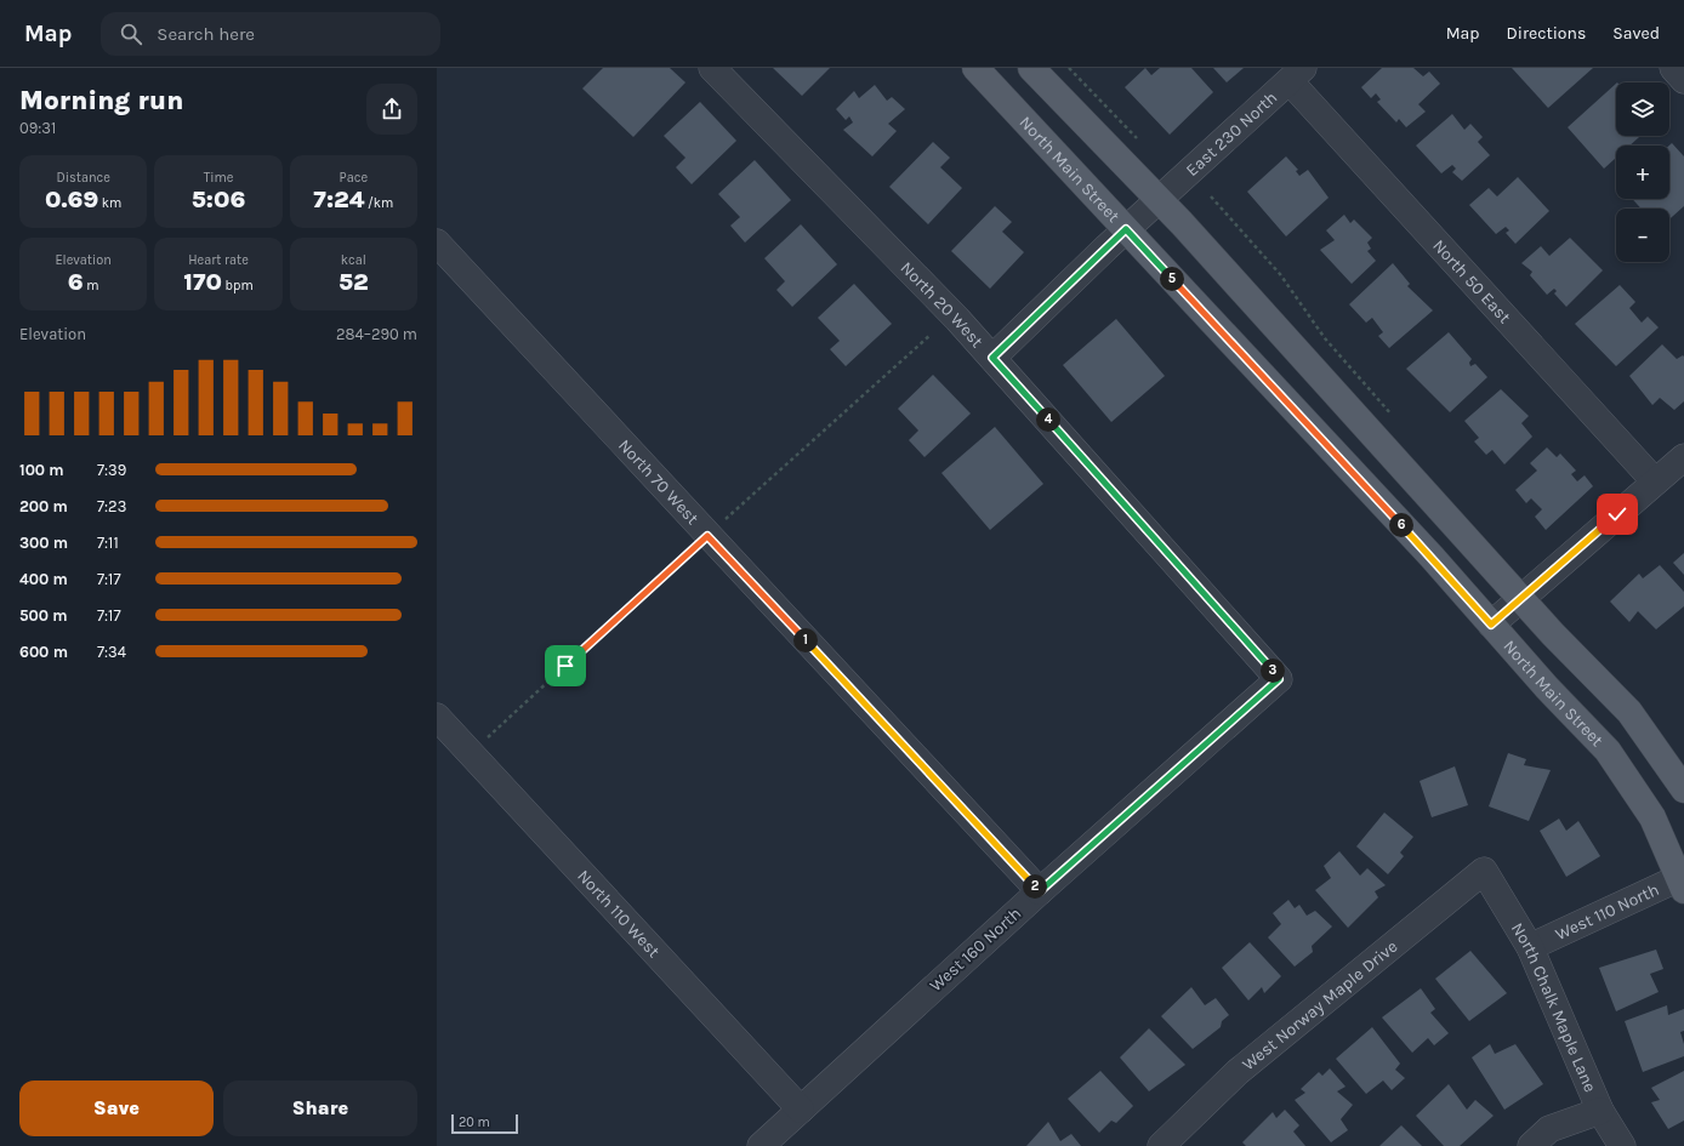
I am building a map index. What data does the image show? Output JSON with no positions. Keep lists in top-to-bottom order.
{
  "streets": {
    "main road": ["North Main Street"],
    "street": [
      "East 230 North",
      "North 50 East",
      "North 20 West",
      "North 70 West",
      "West 110 North",
      "North 110 West",
      "West 160 North",
      "West Norway Maple Drive",
      "North Chalk Maple Lane"
    ]
  },
  "crossings": [
    ["East 230 North", "North Main Street"],
    ["East 230 North", "North 50 East"],
    ["East 230 North", "North 20 West"],
    ["North Main Street", "West 110 North"],
    ["North 20 West", "West 160 North"],
    ["North 70 West", "West 160 North"],
    ["West 110 North", "North Chalk Maple Lane"],
    ["North 110 West", "West 160 North"],
    ["West Norway Maple Drive", "North Chalk Maple Lane"]
  ],
  "scale_bar": "20 m",
  "page": {
    "header": "Map",
    "search": "Search here",
    "nav": ["Map", "Directions", "Saved"],
    "heading": ["Morning run", "09:31"],
    "map_buttons": ["+", "−"],
    "stats": [
      ["Distance", "0.69 km"],
      ["Time", "5:06"],
      ["Pace", "7:24 /km"],
      ["Elevation", "6 m"],
      ["Heart rate", "170 bpm"],
      ["kcal", "52"]
    ],
    "pins": [
      "5",
      "4",
      "6",
      "1",
      "3",
      "2"
    ],
    "chart": ["Elevation", "284–290 m"],
    "list": [
      {
        "name": "100 m",
        "note": "7:39"
      },
      {
        "name": "200 m",
        "note": "7:23"
      },
      {
        "name": "300 m",
        "note": "7:11"
      },
      {
        "name": "400 m",
        "note": "7:17"
      },
      {
        "name": "500 m",
        "note": "7:17"
      },
      {
        "name": "600 m",
        "note": "7:34"
      }
    ],
    "buttons": ["Save", "Share"],
    "scale": "20 m"
  }
}
